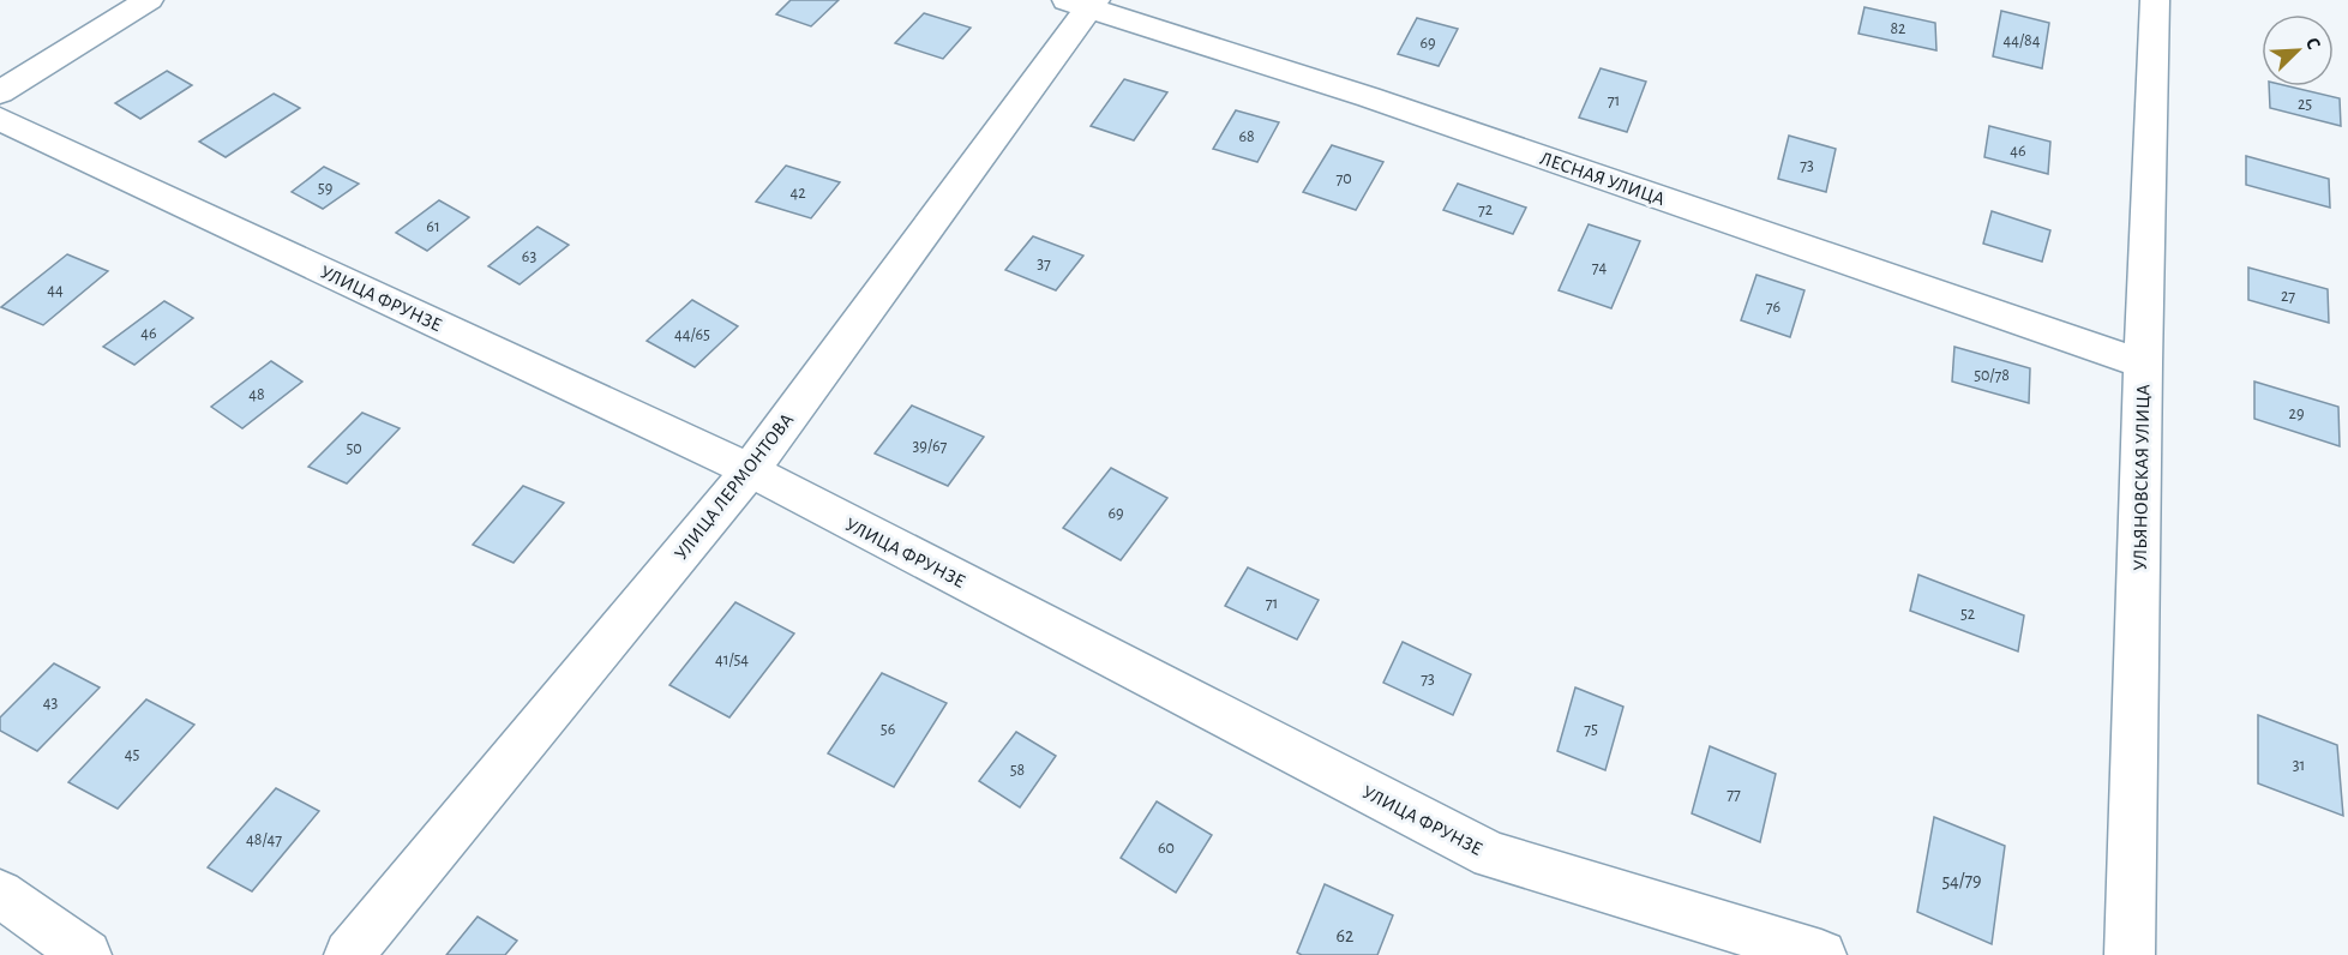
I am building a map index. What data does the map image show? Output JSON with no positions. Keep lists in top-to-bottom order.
{
  "streets": {
    "street": [
      "ЛЕСНАЯ УЛИЦА",
      "УЛИЦА ФРУНЗЕ",
      "УЛЬЯНОВСКАЯ УЛИЦА",
      "УЛИЦА ЛЕРМОНТОВА"
    ]
  },
  "crossings": [
    ["ЛЕСНАЯ УЛИЦА", "УЛЬЯНОВСКАЯ УЛИЦА"],
    ["ЛЕСНАЯ УЛИЦА", "УЛИЦА ЛЕРМОНТОВА"],
    ["УЛИЦА ФРУНЗЕ", "УЛИЦА ЛЕРМОНТОВА"]
  ],
  "house_numbers": [
    "82",
    "44/84",
    "69",
    "71",
    "25",
    "68",
    "46",
    "73",
    "70",
    "59",
    "42",
    "72",
    "61",
    "63",
    "37",
    "74",
    "44",
    "27",
    "76",
    "46",
    "44/65",
    "50/78",
    "48",
    "29",
    "39/67",
    "50",
    "69",
    "71",
    "52",
    "41/54",
    "73",
    "43",
    "56",
    "75",
    "45",
    "31",
    "58",
    "77",
    "48/47",
    "60",
    "54/79",
    "62"
  ],
  "north": "top right"
}
